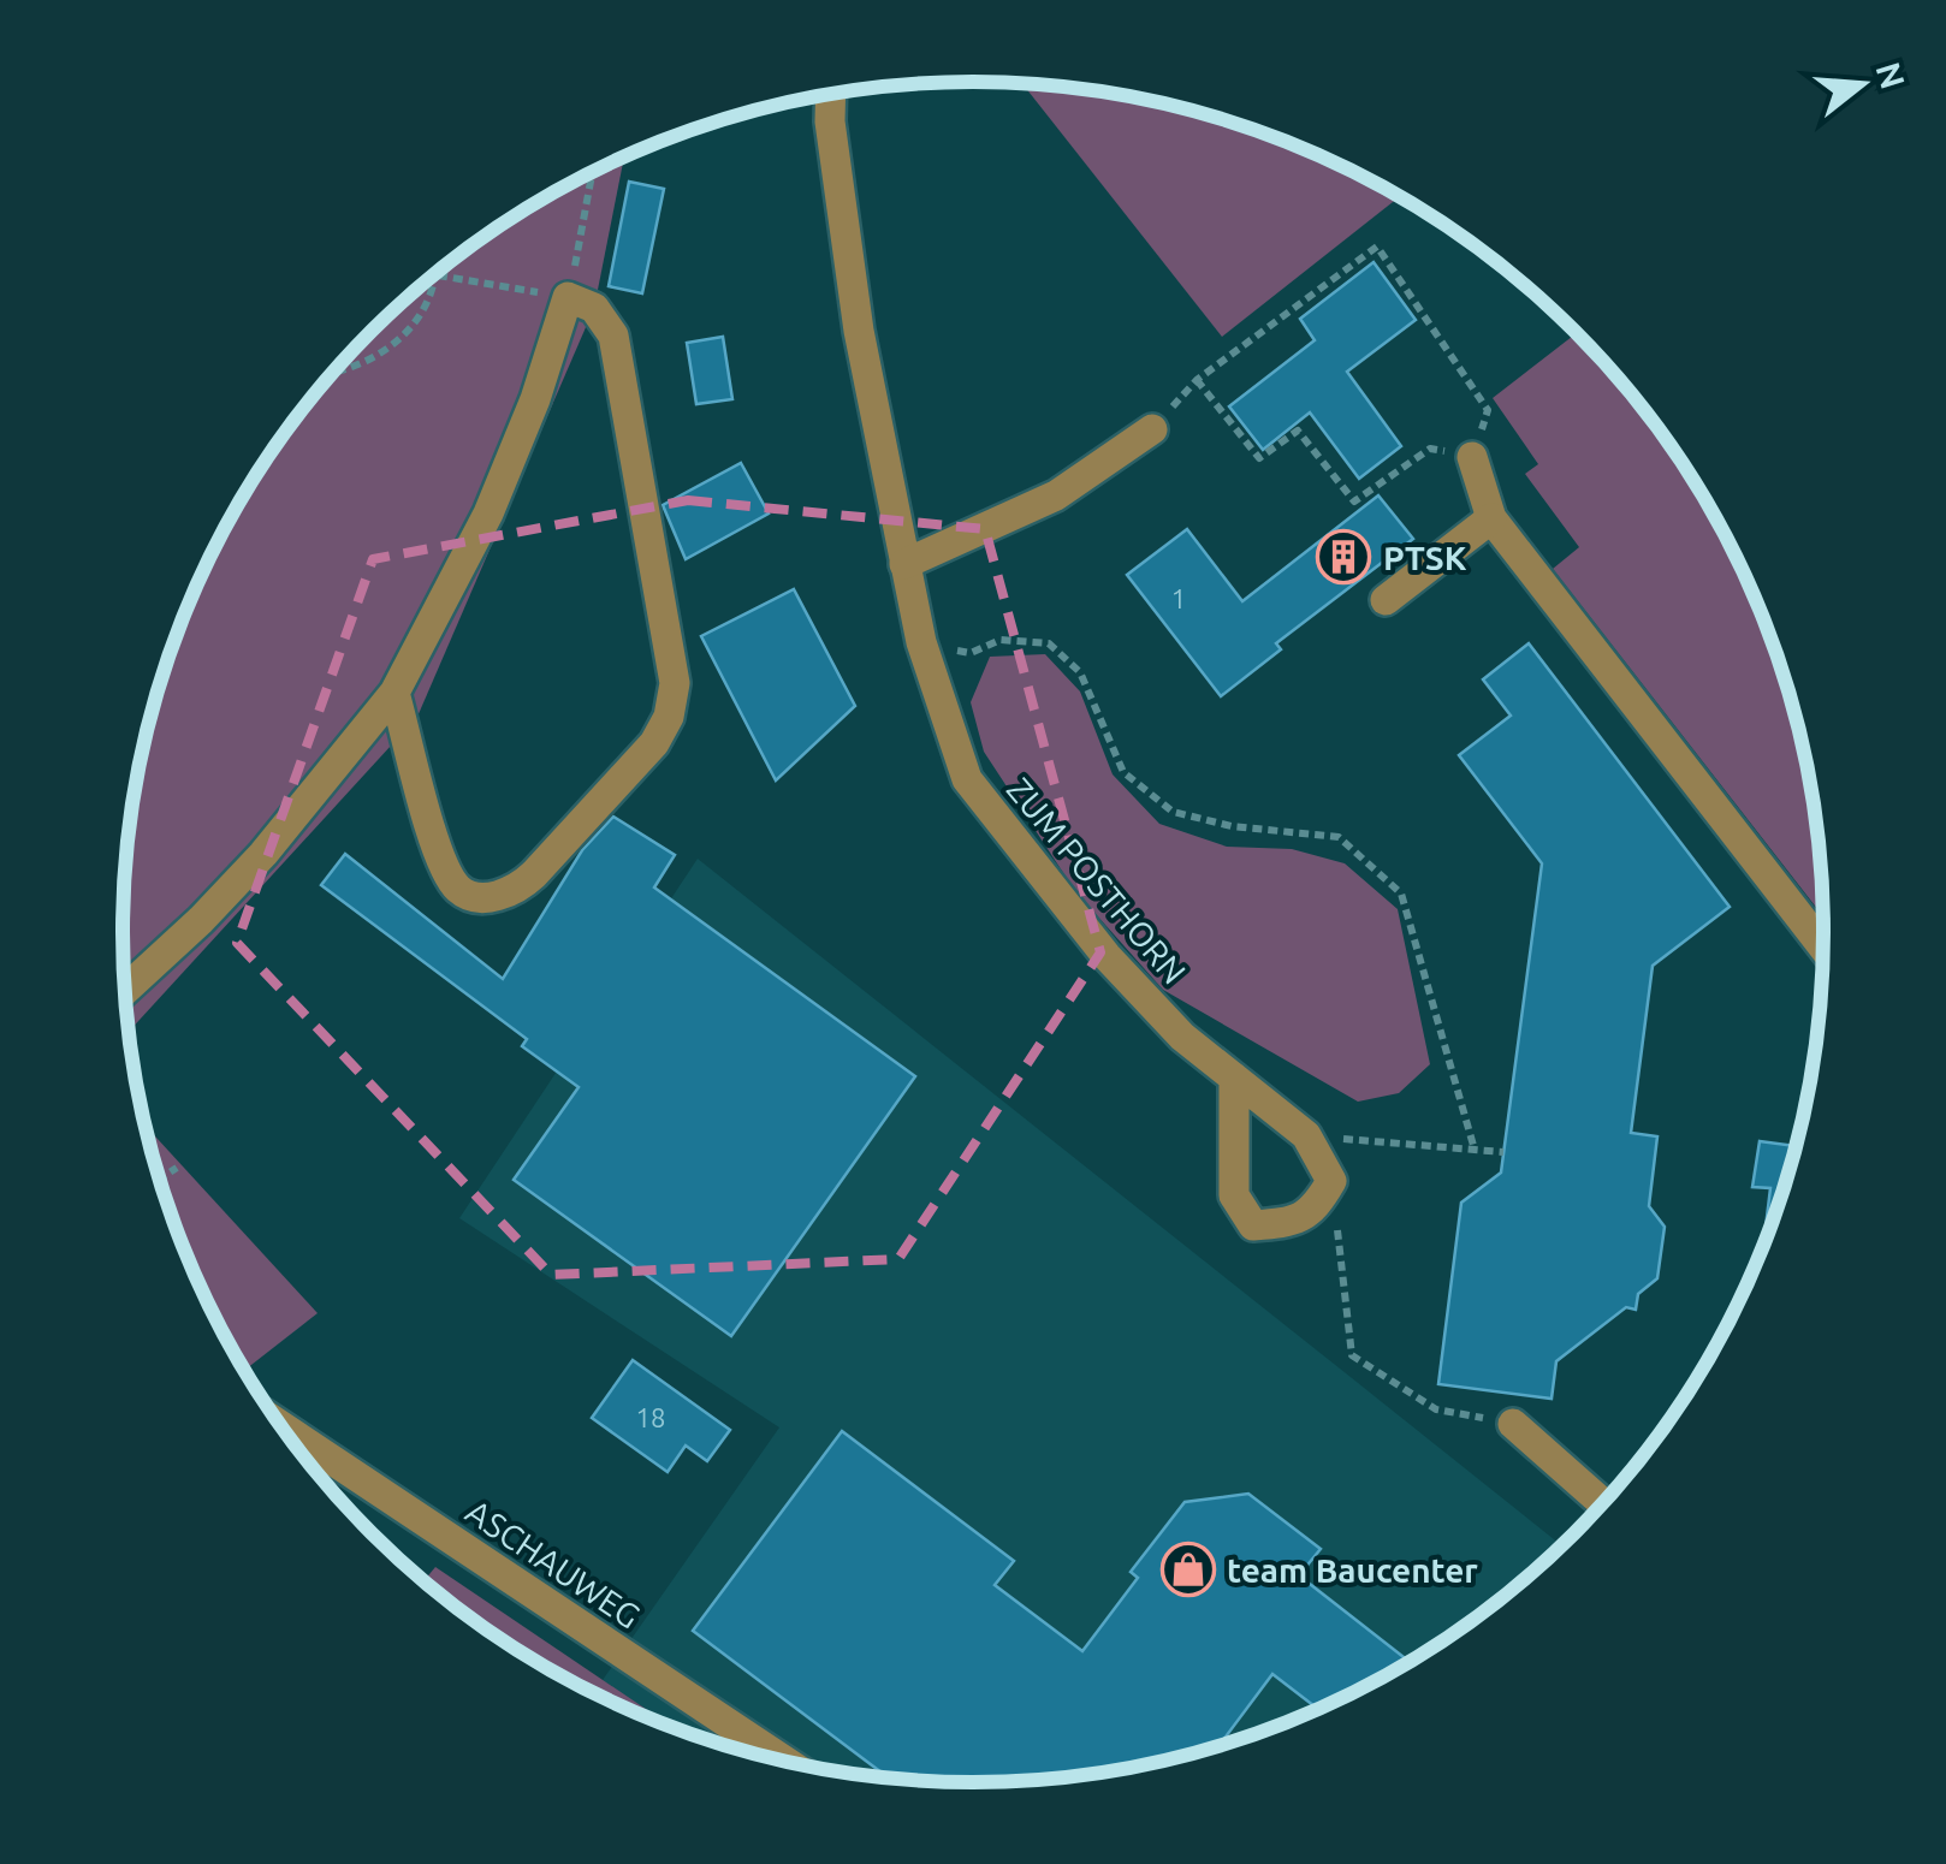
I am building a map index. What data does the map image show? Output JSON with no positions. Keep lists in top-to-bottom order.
{
  "streets": {
    "street": ["ZUM POSTHORN", "ASCHAUWEG"]
  },
  "places": {
    "building": ["PTSK"],
    "shop": ["team Baucenter"]
  },
  "house_numbers": ["1", "18"],
  "north": "right"
}
